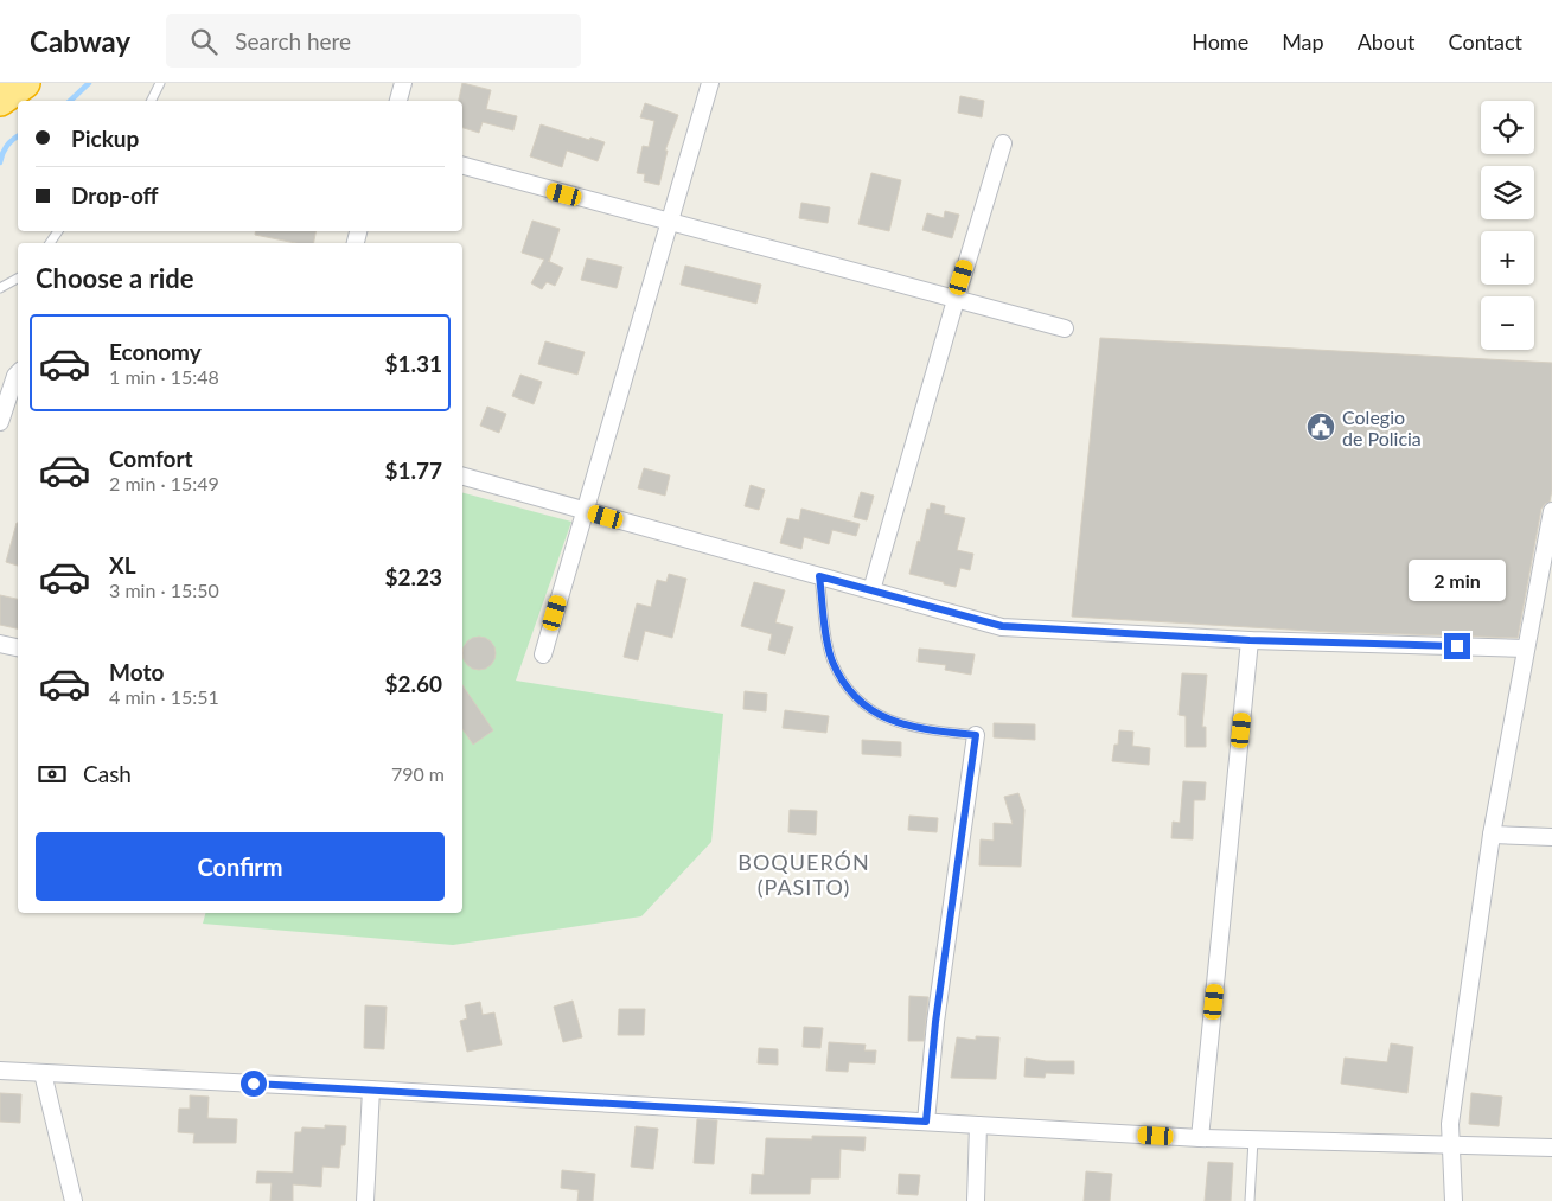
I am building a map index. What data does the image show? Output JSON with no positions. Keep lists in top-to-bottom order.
{
  "districts": ["BOQUERÓN (PASITO)"],
  "places": {
    "public building": ["Colegio de Policia"]
  },
  "page": {
    "header": "Cabway",
    "search": "Search here",
    "nav": [
      "Home",
      "Map",
      "About",
      "Contact"
    ],
    "map_buttons": ["+", "−"],
    "banner": ["Pickup", "Drop-off"],
    "heading": "Choose a ride",
    "list": [
      {
        "name": "Economy",
        "note": "1 min · 15:48",
        "value": "$1.31"
      },
      {
        "name": "Comfort",
        "note": "2 min · 15:49",
        "value": "$1.77"
      },
      {
        "name": "XL",
        "note": "3 min · 15:50",
        "value": "$2.23"
      },
      {
        "name": "Moto",
        "note": "4 min · 15:51",
        "value": "$2.60"
      }
    ],
    "bubble": "2 min",
    "pay": ["Cash", "790 m"],
    "buttons": "Confirm"
  }
}
